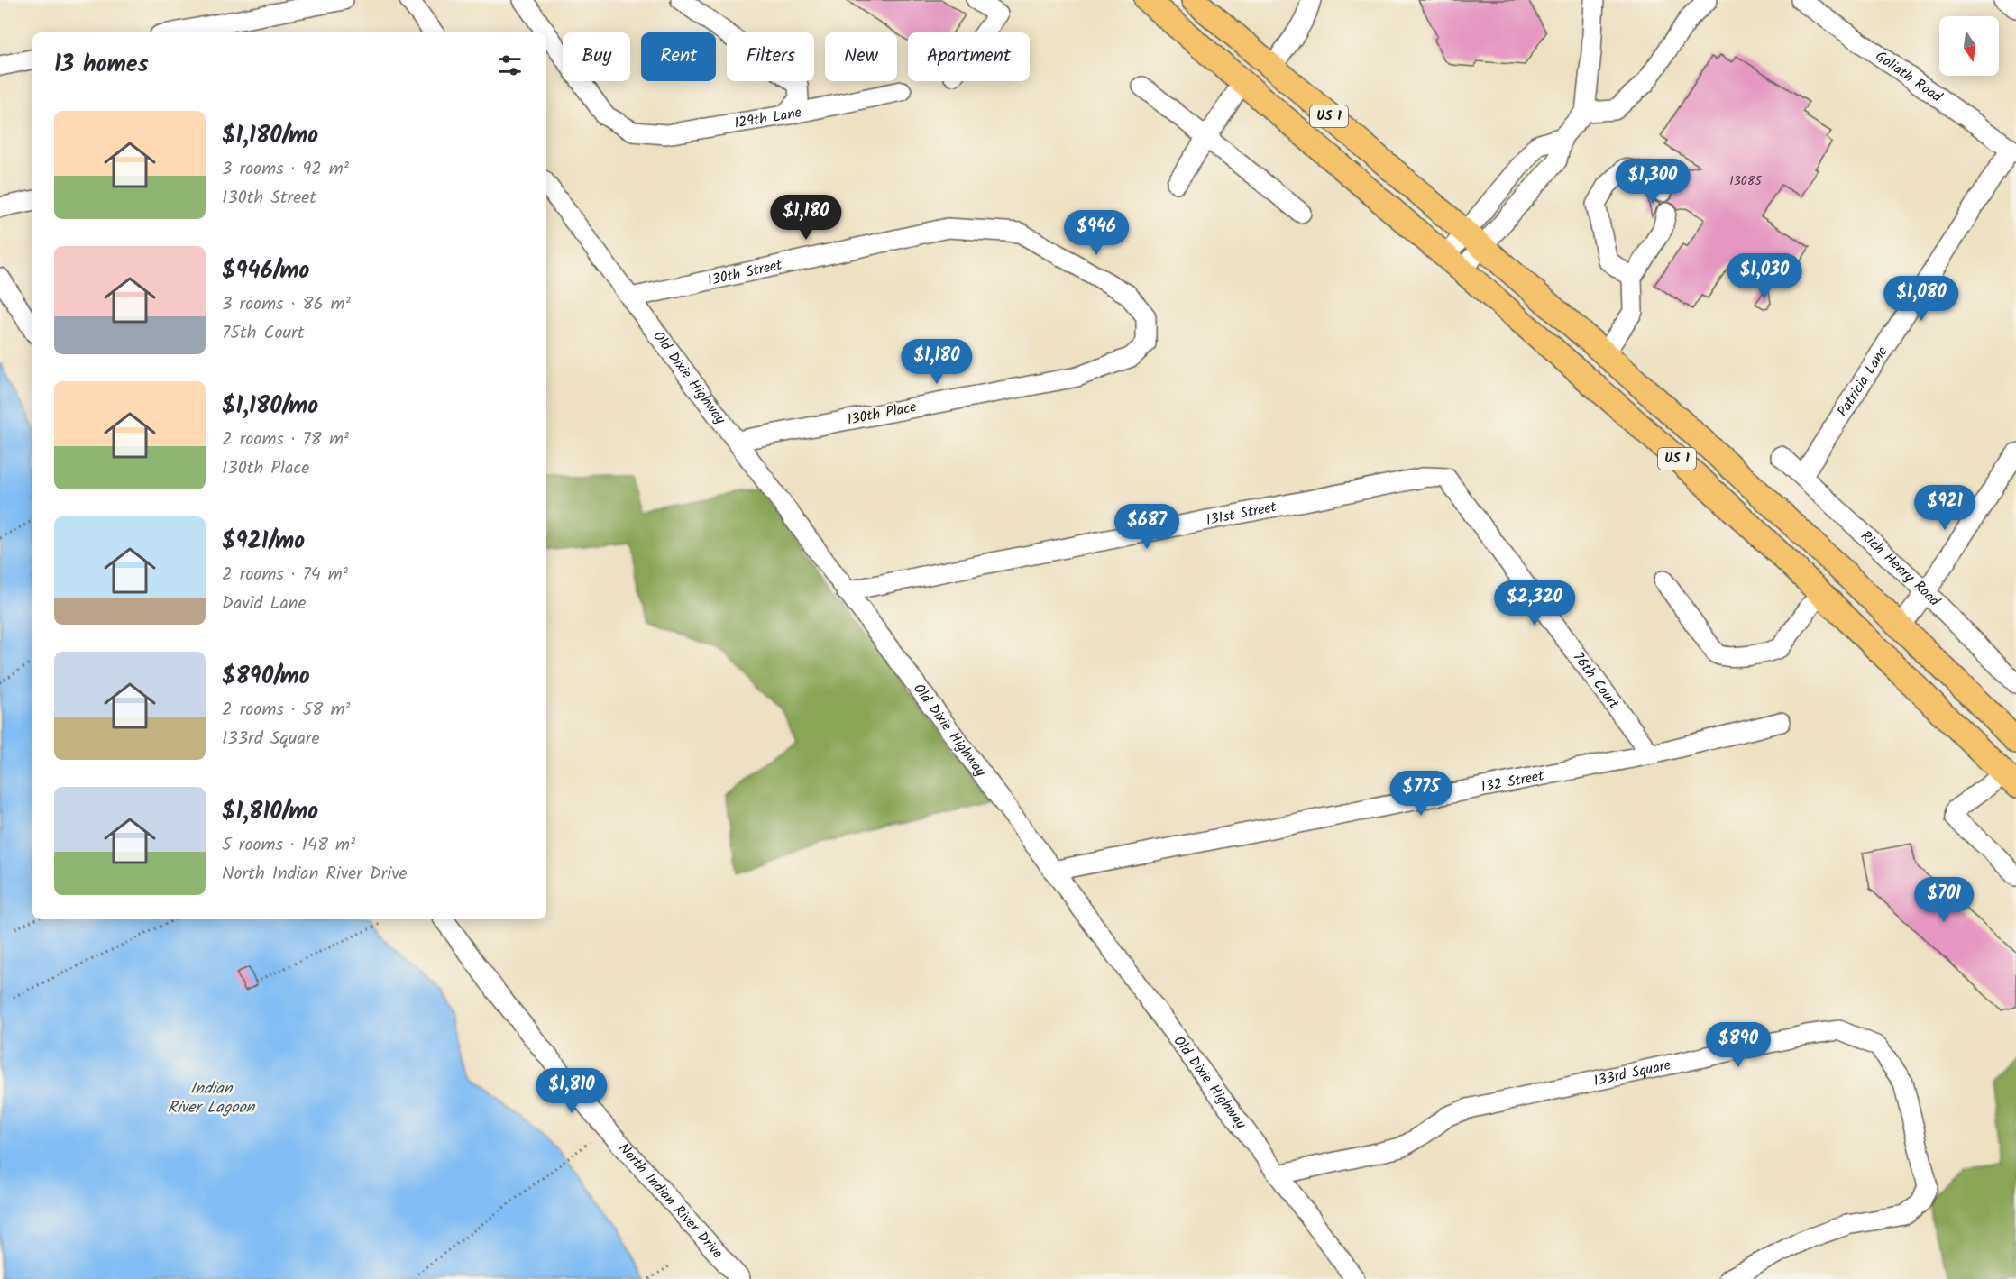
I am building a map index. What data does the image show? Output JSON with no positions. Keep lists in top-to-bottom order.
{
  "streets": {
    "main road": ["US 1"],
    "street": [
      "Goliath Road",
      "129th Lane",
      "130th Street",
      "Old Dixie Highway",
      "Patricia Lane",
      "130th Place",
      "131st Street",
      "Rich Henry Road",
      "76th Court",
      "132 Street",
      "133rd Square",
      "North Indian River Drive"
    ]
  },
  "crossings": [
    ["Goliath Road", "Patricia Lane"],
    ["130th Street", "Old Dixie Highway"],
    ["130th Street", "130th Place"],
    ["Old Dixie Highway", "130th Place"],
    ["Old Dixie Highway", "131st Street"],
    ["Old Dixie Highway", "132 Street"],
    ["Old Dixie Highway", "133rd Square"],
    ["Patricia Lane", "Rich Henry Road"],
    ["131st Street", "76th Court"],
    ["76th Court", "132 Street"]
  ],
  "water": ["Indian River Lagoon"],
  "house_numbers": ["13085"],
  "north": "bottom",
  "page": {
    "chip": [
      "Buy",
      "Rent",
      "Filters",
      "New",
      "Apartment"
    ],
    "heading": "13 homes",
    "list": [
      {
        "name": "$1,180/mo",
        "note": "3 rooms · 92 m² · 130th Street"
      },
      {
        "name": "$946/mo",
        "note": "3 rooms · 86 m² · 75th Court"
      },
      {
        "name": "$1,180/mo",
        "note": "2 rooms · 78 m² · 130th Place"
      },
      {
        "name": "$921/mo",
        "note": "2 rooms · 74 m² · David Lane"
      },
      {
        "name": "$890/mo",
        "note": "2 rooms · 58 m² · 133rd Square"
      },
      {
        "name": "$1,810/mo",
        "note": "5 rooms · 148 m² · North Indian River Drive"
      }
    ],
    "price": [
      "$1,300",
      "$1,180",
      "$946",
      "$1,030",
      "$1,080",
      "$1,180",
      "$921",
      "$687",
      "$2,320",
      "$775",
      "$701",
      "$890",
      "$1,810"
    ]
  }
}
